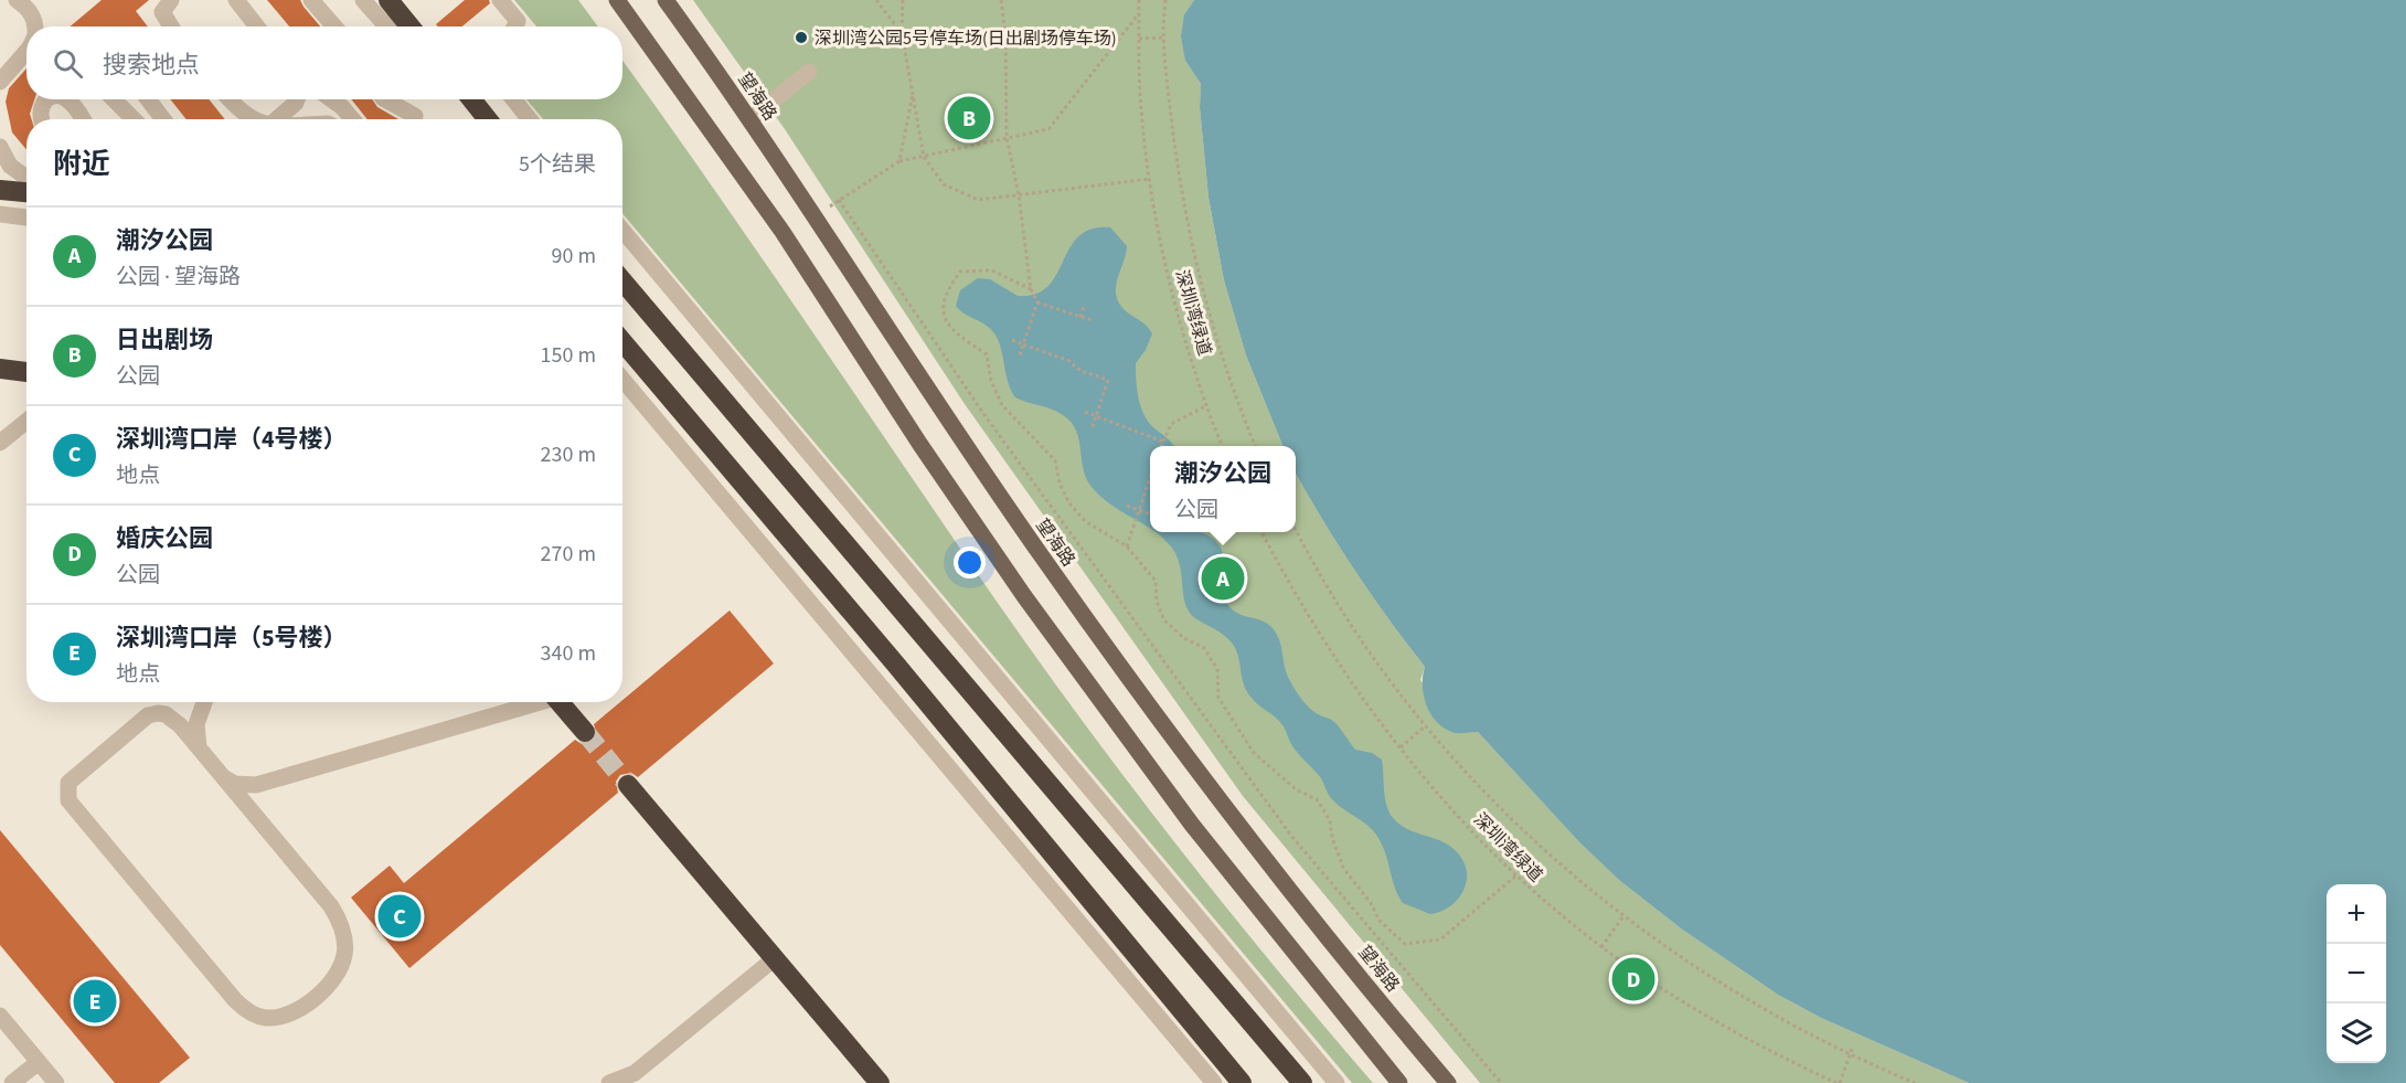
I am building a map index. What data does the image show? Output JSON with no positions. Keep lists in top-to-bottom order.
{
  "streets": {
    "main road": ["望海路"],
    "path": ["深圳湾绿道"]
  },
  "places": ["深圳湾公园5号停车场(日出剧场停车场)"],
  "page": {
    "search": "搜索地点",
    "pins": [
      "B",
      "A",
      "C",
      "D",
      "E"
    ],
    "heading": ["附近", "5个结果"],
    "list": [
      {
        "mark": "A",
        "name": "潮汐公园",
        "note": "公园 · 望海路",
        "value": "90 m"
      },
      {
        "mark": "B",
        "name": "日出剧场",
        "note": "公园",
        "value": "150 m"
      },
      {
        "mark": "C",
        "name": "深圳湾口岸（4号楼）",
        "note": "地点",
        "value": "230 m"
      },
      {
        "mark": "D",
        "name": "婚庆公园",
        "note": "公园",
        "value": "270 m"
      },
      {
        "mark": "E",
        "name": "深圳湾口岸（5号楼）",
        "note": "地点",
        "value": "340 m"
      }
    ],
    "popup": ["潮汐公园", "公园"],
    "map_buttons": ["+", "−"]
  }
}
